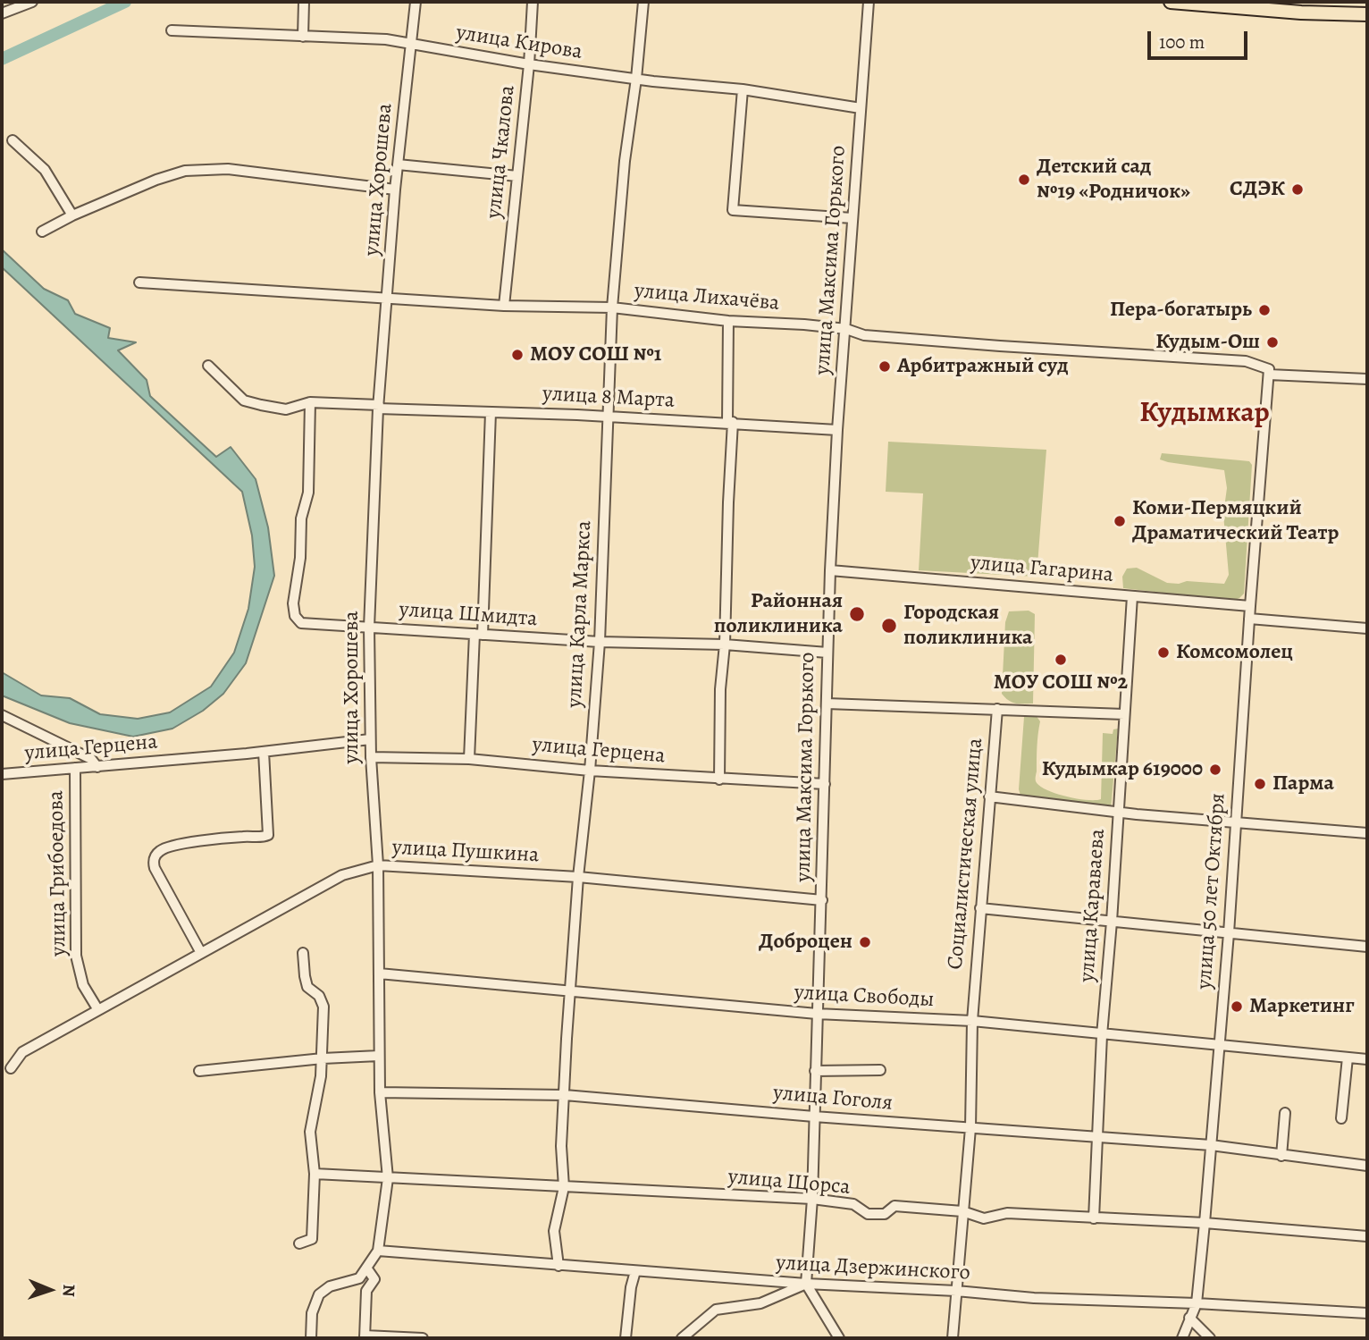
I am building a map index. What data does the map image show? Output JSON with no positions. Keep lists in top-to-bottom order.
{
  "streets": {
    "street": [
      "улица Кирова",
      "улица Чкалова",
      "улица Хорошева",
      "улица Максима Горького",
      "улица Лихачёва",
      "улица 8 Марта",
      "улица Гагарина",
      "улица Карла Маркса",
      "улица Шмидта",
      "улица Герцена",
      "улица Пушкина",
      "Социалистическая улица",
      "улица Грибоедова",
      "улица 50 лет Октября",
      "улица Караваева",
      "улица Свободы",
      "улица Гоголя",
      "улица Щорса",
      "улица Дзержинского"
    ]
  },
  "crossings": [
    ["улица Кирова", "улица Чкалова"],
    ["улица Кирова", "улица Хорошева"],
    ["улица Кирова", "улица Максима Горького"],
    ["улица Кирова", "улица Карла Маркса"],
    ["улица Чкалова", "улица Лихачёва"],
    ["улица Хорошева", "улица Лихачёва"],
    ["улица Хорошева", "улица 8 Марта"],
    ["улица Хорошева", "улица Шмидта"],
    ["улица Хорошева", "улица Герцена"],
    ["улица Хорошева", "улица Пушкина"],
    ["улица Хорошева", "улица Свободы"],
    ["улица Хорошева", "улица Гоголя"],
    ["улица Хорошева", "улица Щорса"],
    ["улица Хорошева", "улица Дзержинского"],
    ["улица Максима Горького", "улица Лихачёва"],
    ["улица Максима Горького", "улица 8 Марта"],
    ["улица Максима Горького", "улица Гагарина"],
    ["улица Максима Горького", "улица Шмидта"],
    ["улица Максима Горького", "улица Герцена"],
    ["улица Максима Горького", "улица Пушкина"],
    ["улица Максима Горького", "улица Свободы"],
    ["улица Максима Горького", "улица Гоголя"],
    ["улица Максима Горького", "улица Щорса"],
    ["улица Максима Горького", "улица Дзержинского"],
    ["улица Лихачёва", "улица Карла Маркса"],
    ["улица Лихачёва", "улица 50 лет Октября"],
    ["улица 8 Марта", "улица Карла Маркса"],
    ["улица 8 Марта", "улица Шмидта"],
    ["улица Гагарина", "улица 50 лет Октября"],
    ["улица Гагарина", "улица Караваева"],
    ["улица Карла Маркса", "улица Шмидта"],
    ["улица Карла Маркса", "улица Герцена"],
    ["улица Карла Маркса", "улица Пушкина"],
    ["улица Карла Маркса", "улица Свободы"],
    ["улица Карла Маркса", "улица Гоголя"],
    ["улица Карла Маркса", "улица Щорса"],
    ["улица Карла Маркса", "улица Дзержинского"],
    ["улица Герцена", "улица Грибоедова"],
    ["улица Пушкина", "улица Грибоедова"],
    ["Социалистическая улица", "улица Свободы"],
    ["Социалистическая улица", "улица Гоголя"],
    ["Социалистическая улица", "улица Щорса"],
    ["Социалистическая улица", "улица Дзержинского"],
    ["улица 50 лет Октября", "улица Свободы"],
    ["улица 50 лет Октября", "улица Гоголя"],
    ["улица 50 лет Октября", "улица Щорса"],
    ["улица 50 лет Октября", "улица Дзержинского"],
    ["улица Караваева", "улица Свободы"],
    ["улица Караваева", "улица Гоголя"],
    ["улица Караваева", "улица Щорса"]
  ],
  "districts": ["Кудымкар"],
  "places": [
    "Детский сад №19 «Родничок»",
    "СДЭК",
    "Пера-богатырь",
    "Кудым-Ош",
    "МОУ СОШ №1",
    "Арбитражный суд",
    "Коми-Пермяцкий Драматический Театр",
    "Районная поликлиника",
    "Городская поликлиника",
    "Комсомолец",
    "МОУ СОШ №2",
    "Кудымкар 619000",
    "Парма",
    "Доброцен",
    "Маркетинг"
  ],
  "scale_bar": "100 m",
  "north": "right"
}
